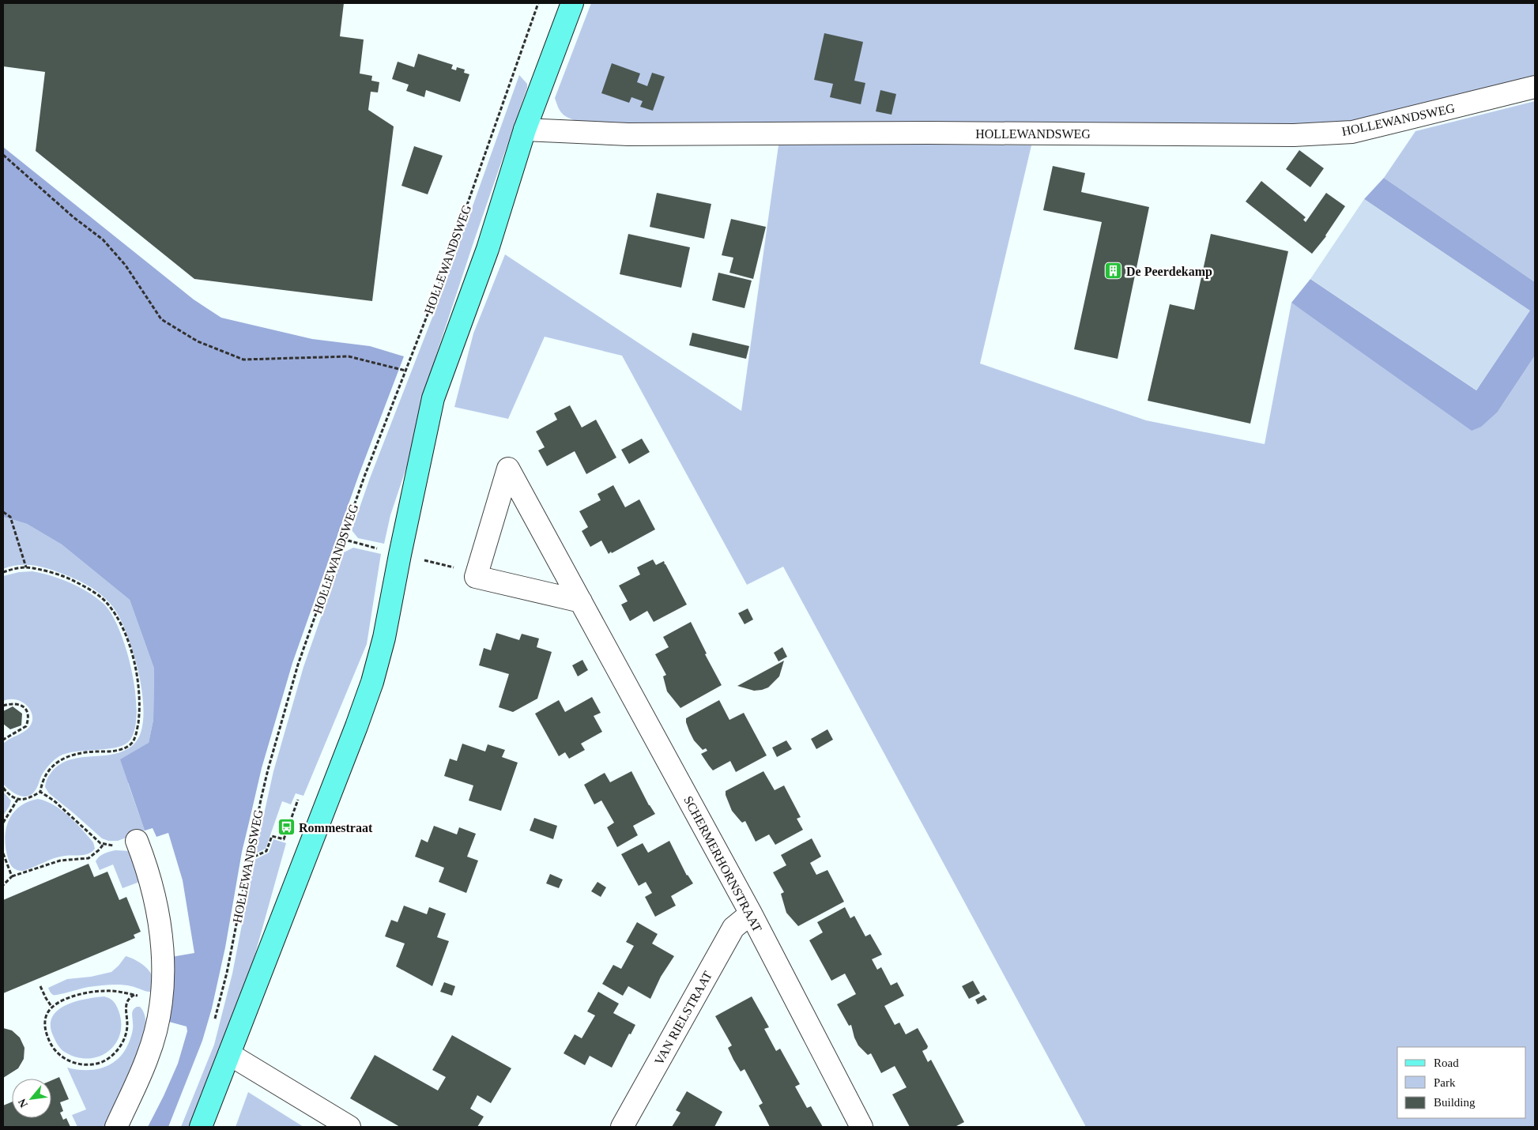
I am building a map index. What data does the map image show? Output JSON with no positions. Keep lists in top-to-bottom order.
{
  "streets": {
    "street": ["HOLLEWANDSWEG", "SCHERMERHORNSTRAAT", "VAN RIELSTRAAT"]
  },
  "crossings": [
    ["SCHERMERHORNSTRAAT", "VAN RIELSTRAAT"]
  ],
  "places": {
    "building": ["De Peerdekamp"],
    "bus stop": ["Rommestraat"]
  },
  "legend": ["Road", "Park", "Building"],
  "north": "bottom left"
}
